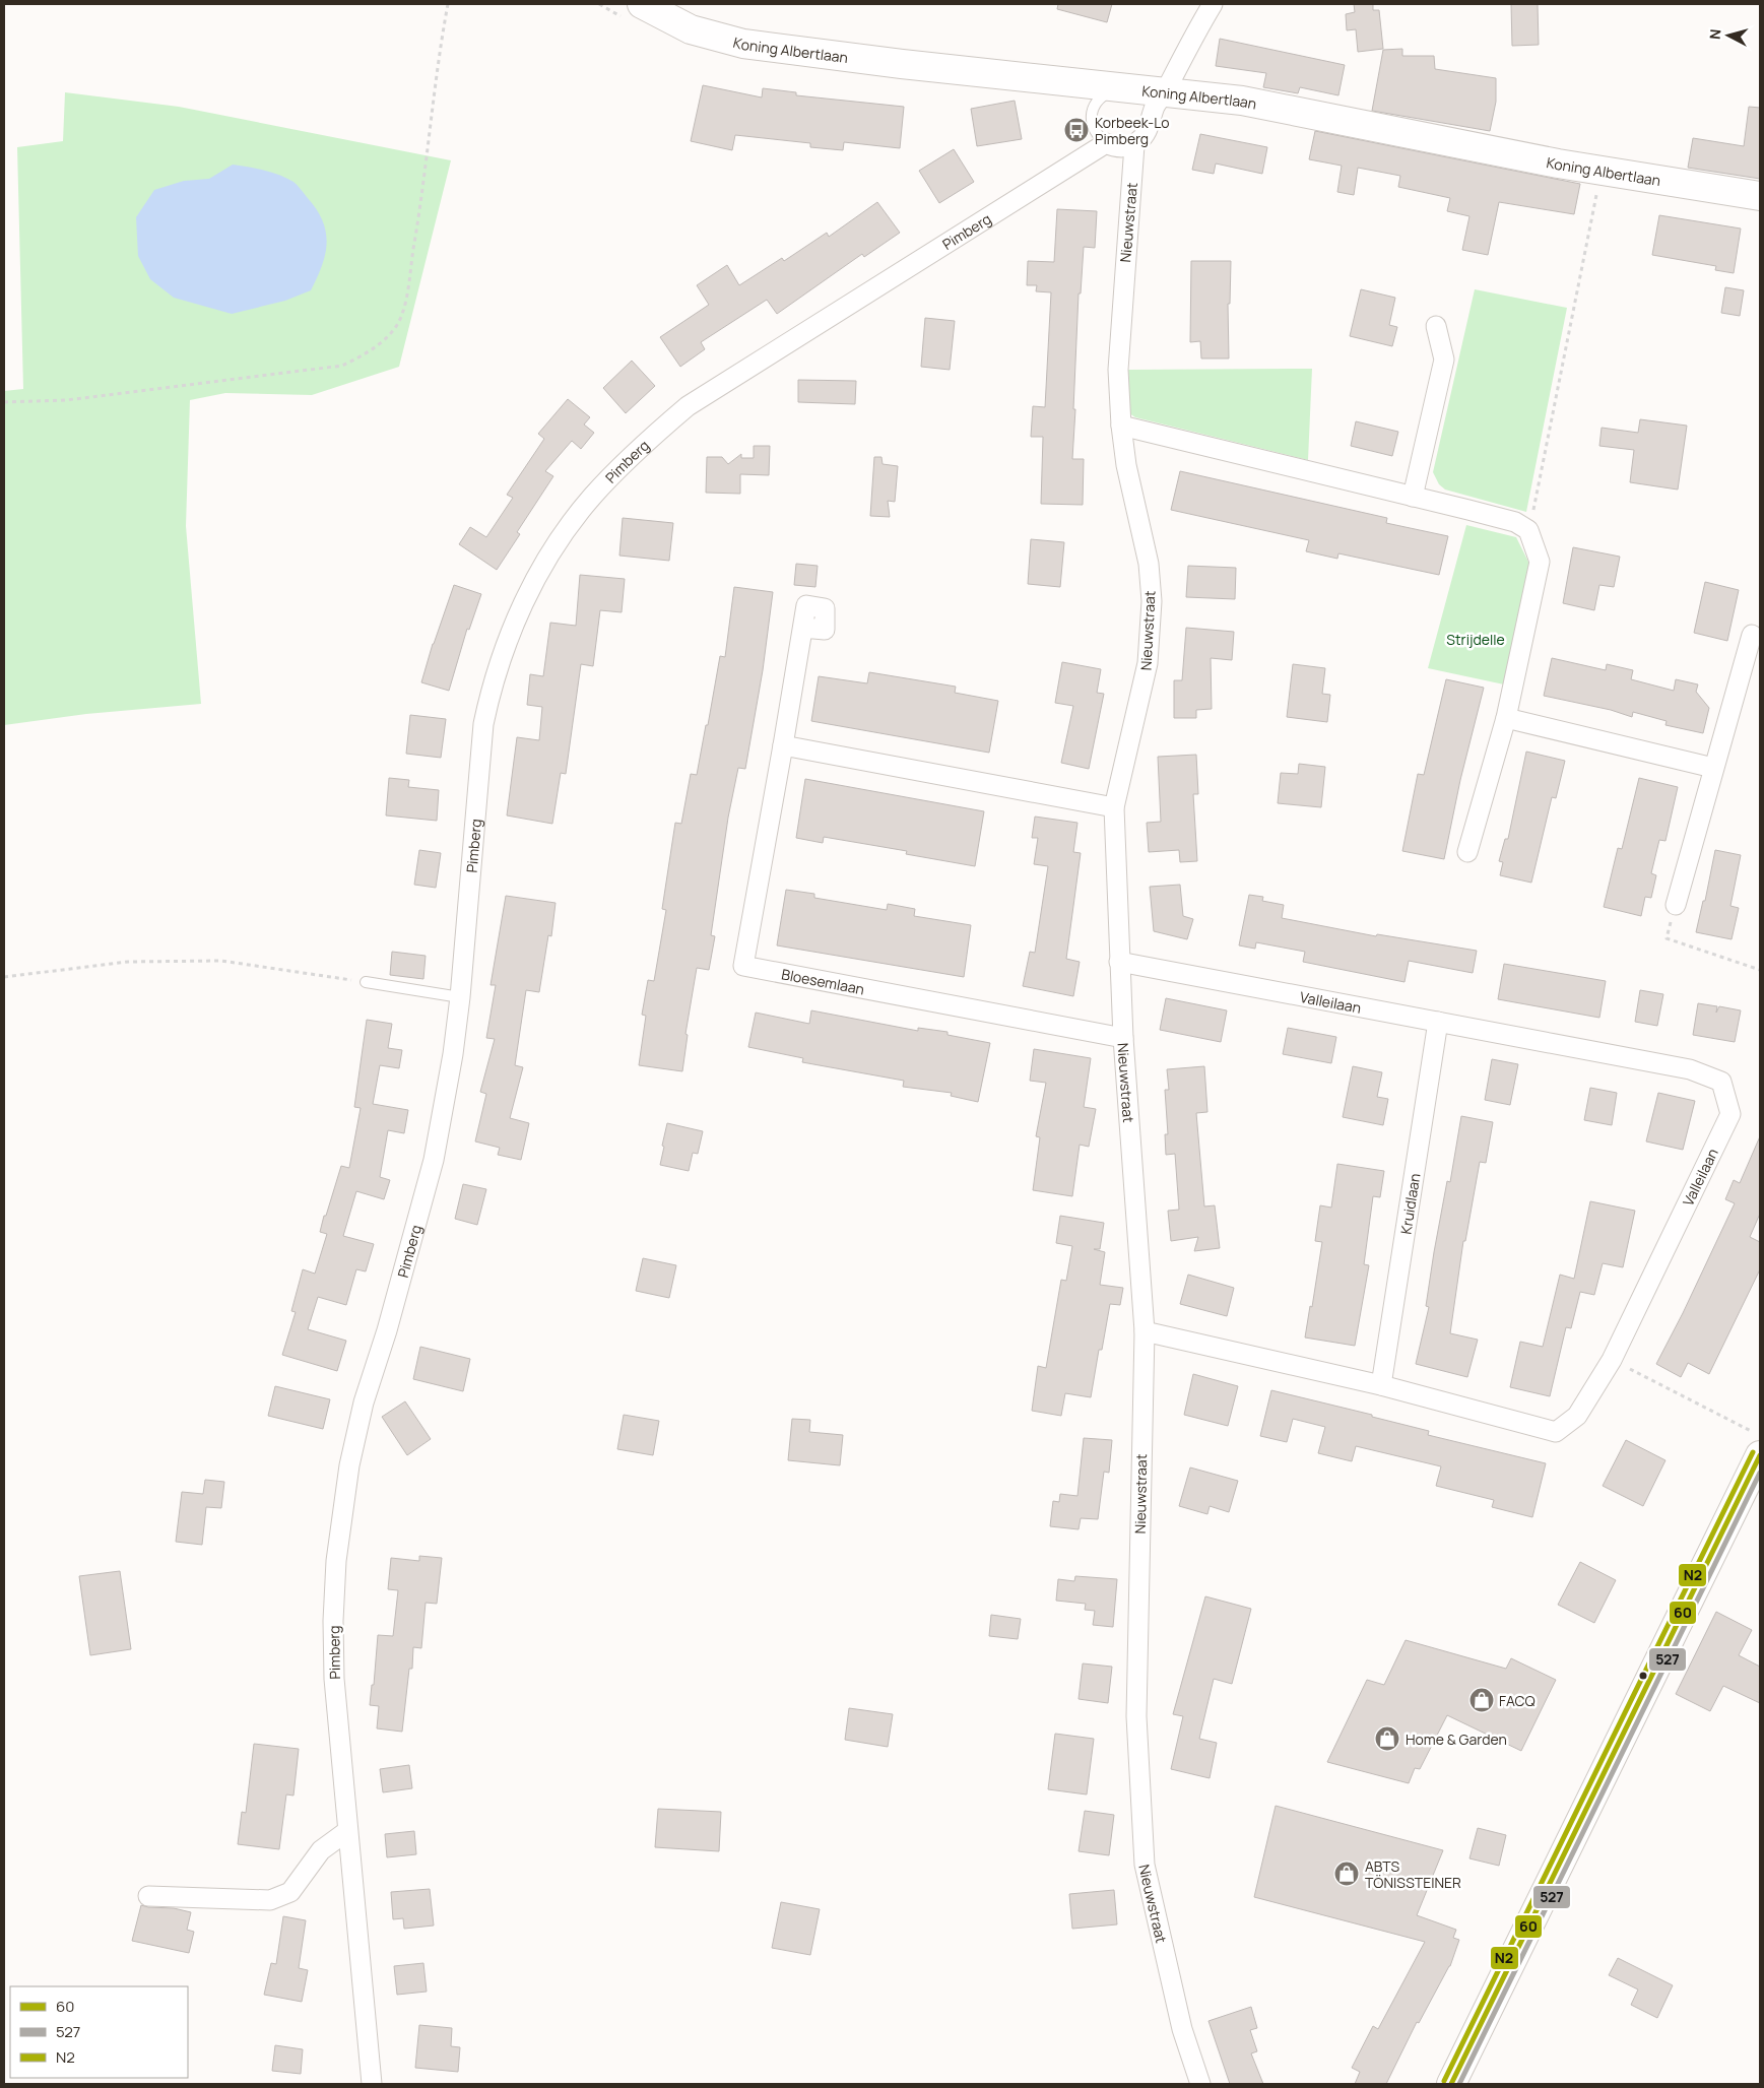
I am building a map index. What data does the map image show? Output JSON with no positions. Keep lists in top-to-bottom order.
{
  "streets": {
    "street": [
      "Koning Albertlaan",
      "Nieuwstraat",
      "Pimberg",
      "Bloesemlaan",
      "Valleilaan",
      "Kruidlaan"
    ]
  },
  "crossings": [
    ["Nieuwstraat", "Bloesemlaan"],
    ["Nieuwstraat", "Valleilaan"],
    ["Valleilaan", "Kruidlaan"]
  ],
  "parks": ["Strijdelle"],
  "places": {
    "bus stop": ["Korbeek-Lo Pimberg"],
    "shop": ["FACQ", "Home & Garden", "ABTS TÖNISSTEINER"]
  },
  "lines": ["transit line N2", "transit line 60", "transit line 527"],
  "legend": ["60", "527", "N2"],
  "north": "left"
}
